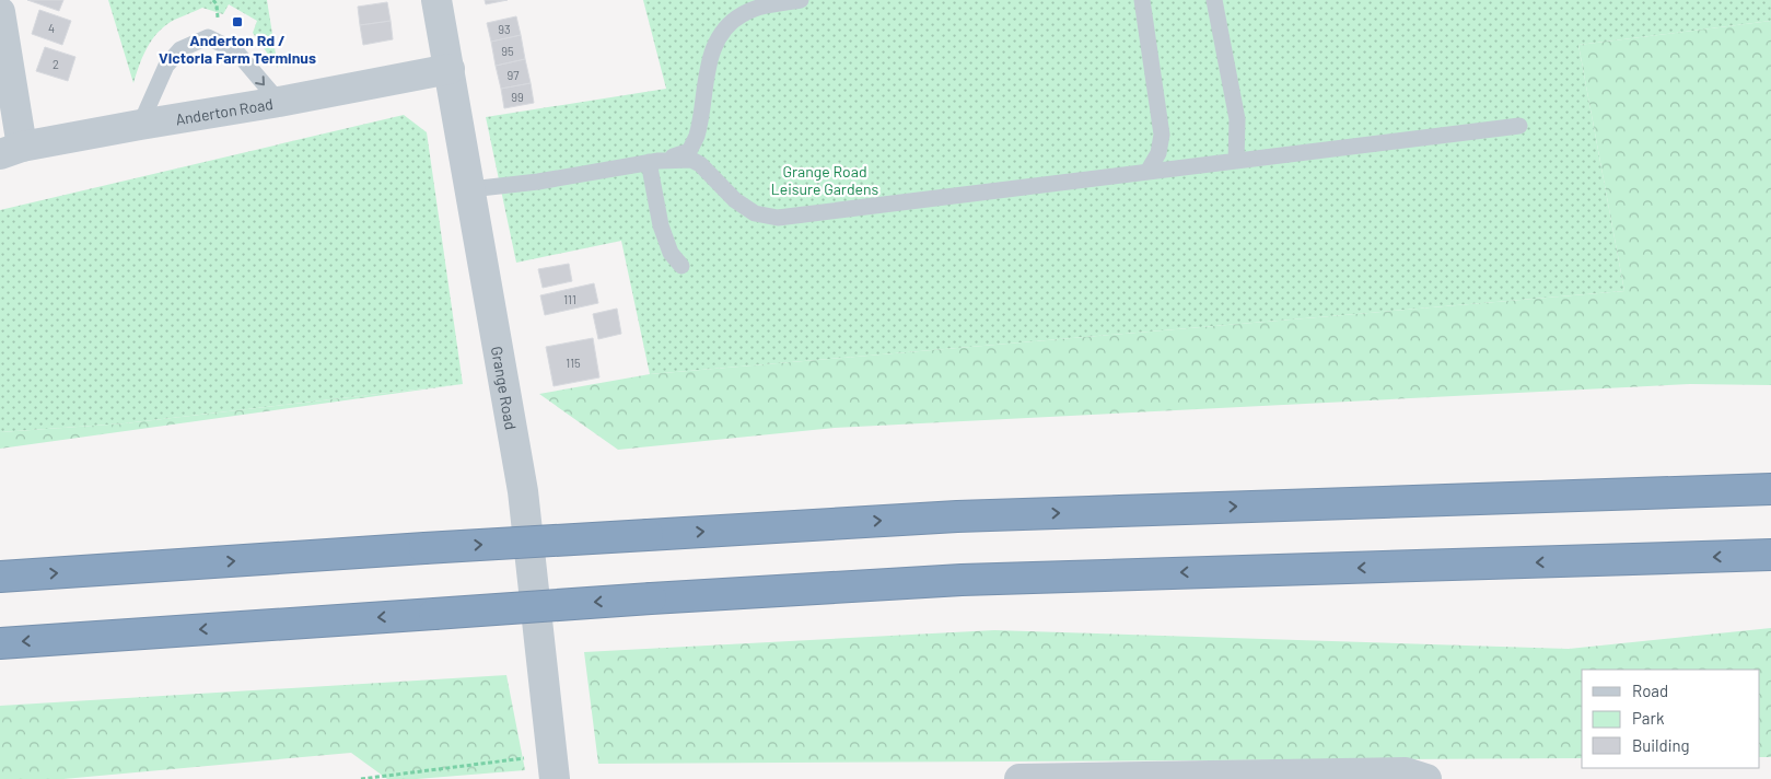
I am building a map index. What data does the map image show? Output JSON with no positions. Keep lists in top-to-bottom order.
{
  "streets": {
    "street": ["Anderton Road", "Grange Road"]
  },
  "crossings": [
    ["Anderton Road", "Grange Road"]
  ],
  "parks": ["Grange Road Leisure Gardens"],
  "places": {
    "transit": ["Anderton Rd / Victoria Farm Terminus"]
  },
  "house_numbers": [
    "4",
    "93",
    "95",
    "2",
    "97",
    "99",
    "111",
    "115"
  ],
  "legend": ["Road", "Park", "Building"]
}
